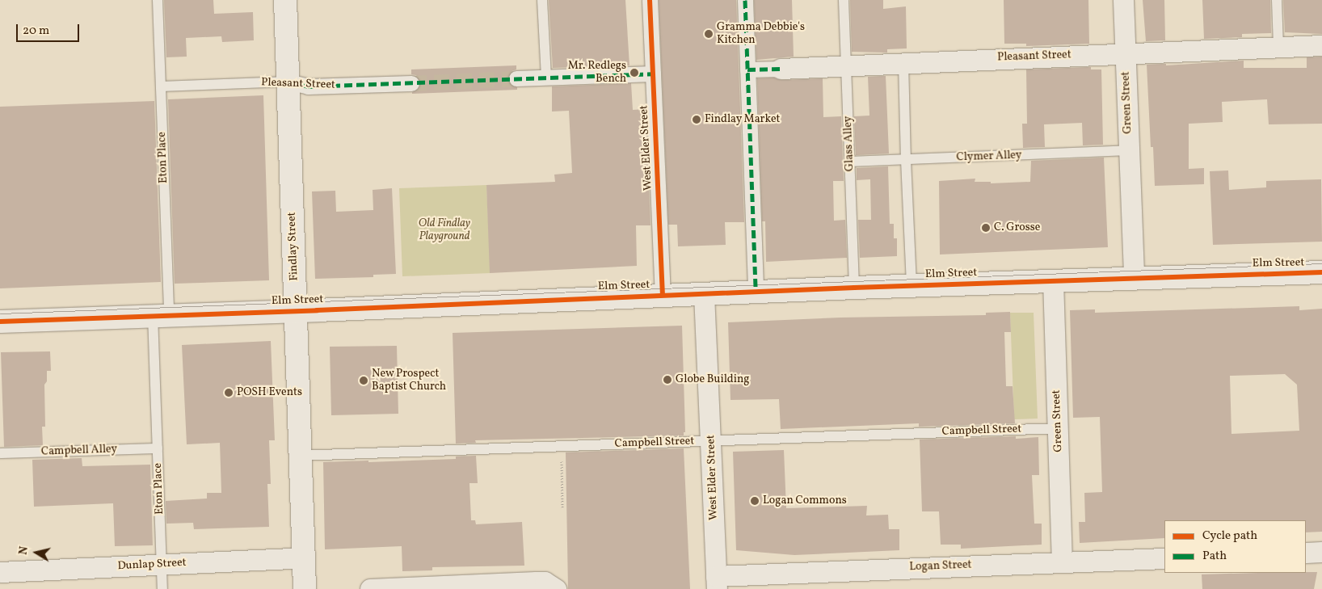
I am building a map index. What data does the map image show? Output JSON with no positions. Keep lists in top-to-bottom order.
{
  "streets": {
    "street": [
      "Pleasant Street",
      "Green Street",
      "West Elder Street",
      "Findlay Street",
      "Elm Street",
      "Dunlap Street",
      "Logan Street"
    ],
    "lane": [
      "Glass Alley",
      "Clymer Alley",
      "Eton Place",
      "Campbell Street",
      "Campbell Alley"
    ]
  },
  "crossings": [
    ["Pleasant Street", "Green Street"],
    ["Pleasant Street", "Glass Alley"],
    ["Pleasant Street", "Eton Place"],
    ["Pleasant Street", "Findlay Street"],
    ["Green Street", "Clymer Alley"],
    ["Green Street", "Elm Street"],
    ["Green Street", "Campbell Street"],
    ["Green Street", "Logan Street"],
    ["Glass Alley", "Clymer Alley"],
    ["Glass Alley", "Elm Street"],
    ["West Elder Street", "Elm Street"],
    ["West Elder Street", "Campbell Street"],
    ["West Elder Street", "Logan Street"],
    ["Eton Place", "Elm Street"],
    ["Eton Place", "Campbell Alley"],
    ["Eton Place", "Dunlap Street"],
    ["Findlay Street", "Elm Street"],
    ["Findlay Street", "Campbell Street"],
    ["Findlay Street", "Dunlap Street"]
  ],
  "parks": ["Old Findlay Playground"],
  "places": [
    "Gramma Debbie's Kitchen",
    "Mr. Redlegs Bench",
    "Findlay Market",
    "C. Grosse",
    "Globe Building",
    "New Prospect Baptist Church",
    "POSH Events",
    "Logan Commons"
  ],
  "legend": ["Cycle path", "Path"],
  "scale_bar": "20 m",
  "north": "left"
}
